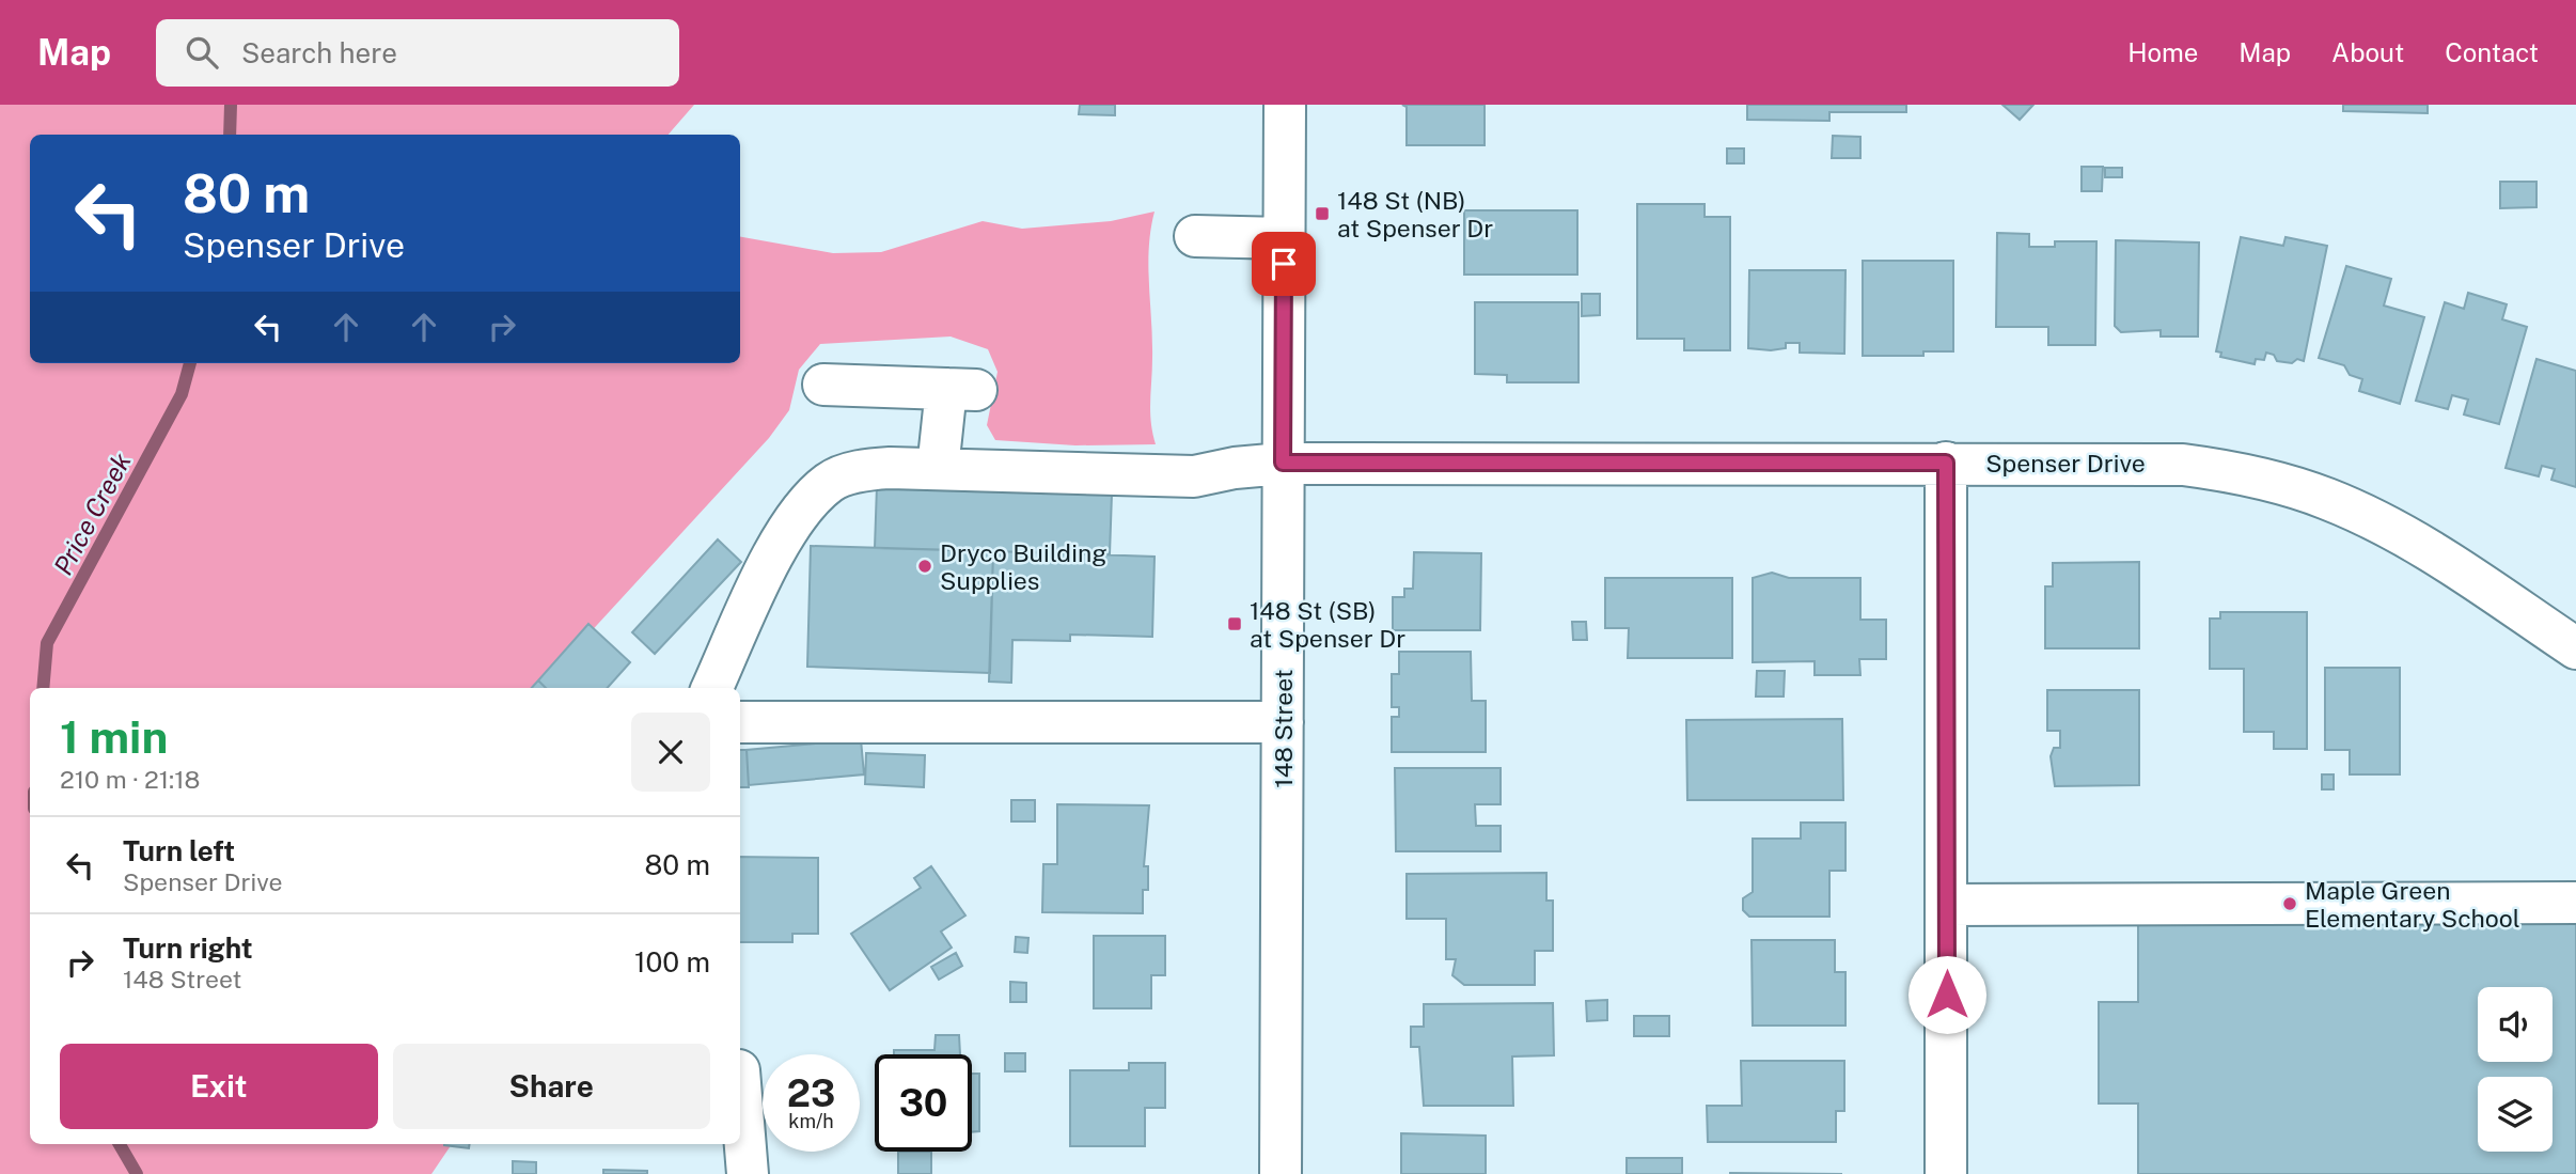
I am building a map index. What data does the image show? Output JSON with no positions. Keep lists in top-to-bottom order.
{
  "streets": {
    "street": ["Spenser Drive", "148 Street"]
  },
  "crossings": [
    ["Spenser Drive", "148 Street"]
  ],
  "water": ["Price Creek"],
  "places": {
    "transit": ["148 St (NB) at Spenser Dr", "148 St (SB) at Spenser Dr"],
    "other": ["Dryco Building Supplies", "Maple Green Elementary School"]
  },
  "page": {
    "header": "Map",
    "search": "Search here",
    "nav": [
      "Home",
      "Map",
      "About",
      "Contact"
    ],
    "turn": ["80 m", "Spenser Drive"],
    "heading": ["1 min", "210 m · 21:18"],
    "list": [
      {
        "name": "Turn left",
        "note": "Spenser Drive",
        "value": "80 m"
      },
      {
        "name": "Turn right",
        "note": "148 Street",
        "value": "100 m"
      }
    ],
    "buttons": ["Exit", "Share"],
    "speed": "23 km/h",
    "limit": "30"
  }
}
